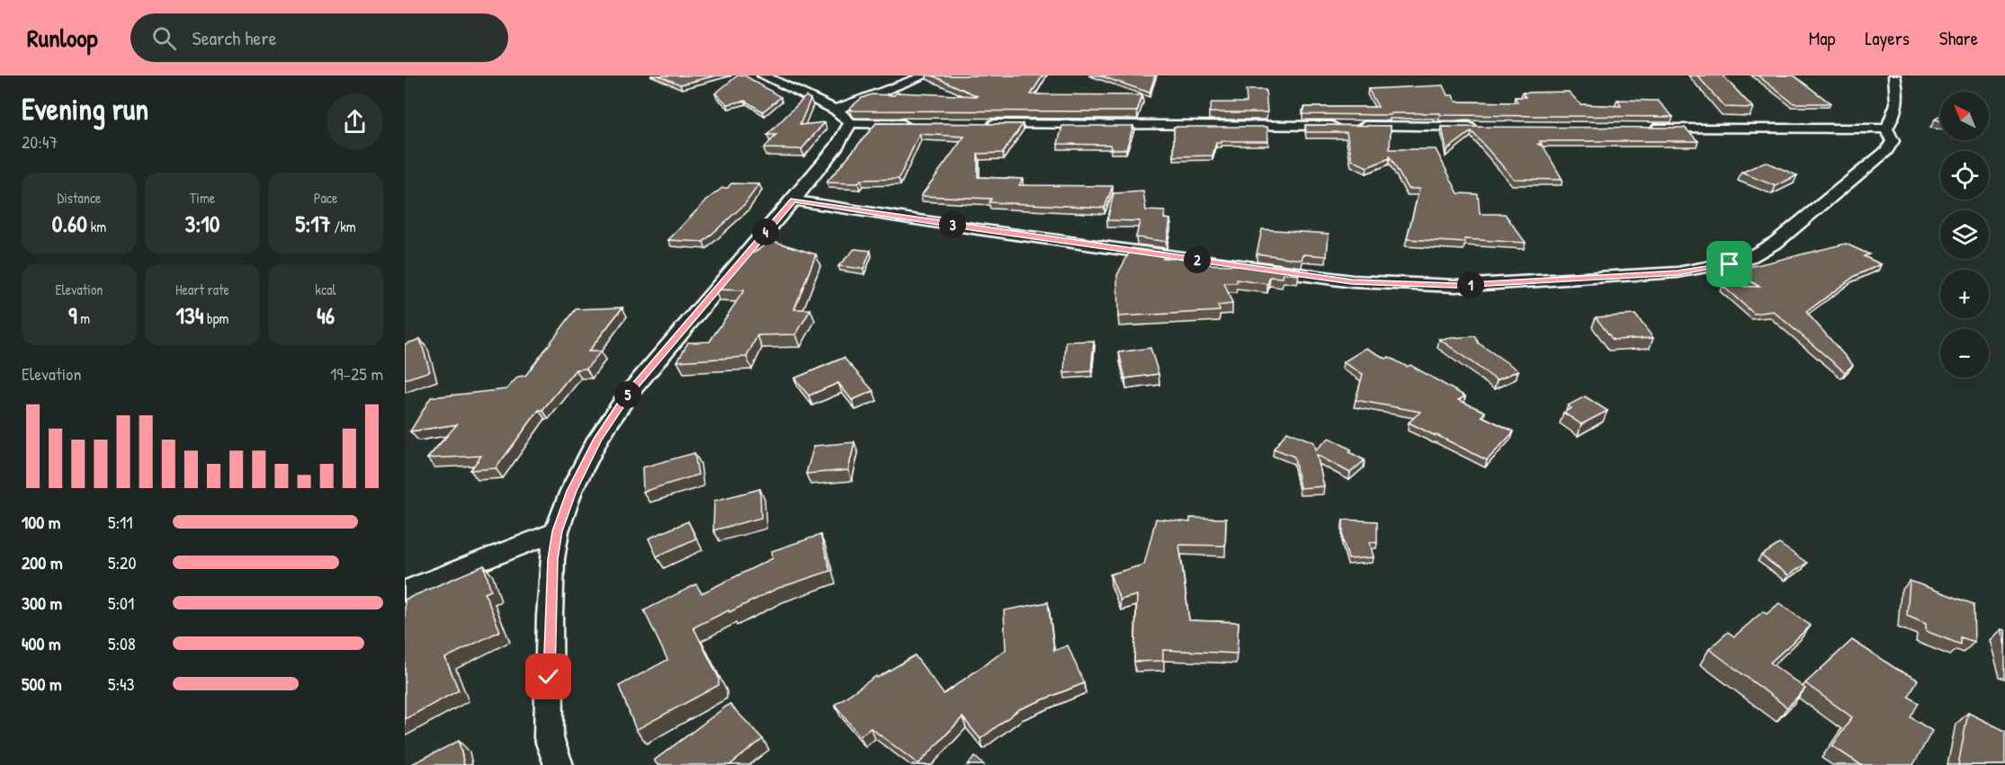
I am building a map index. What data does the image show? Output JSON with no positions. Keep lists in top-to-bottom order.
{
  "north": "top left",
  "page": {
    "header": "Runloop",
    "search": "Search here",
    "nav": ["Map", "Layers", "Share"],
    "heading": ["Evening run", "20:47"],
    "map_buttons": ["+", "−"],
    "stats": [
      ["Distance", "0.60 km"],
      ["Time", "3:10"],
      ["Pace", "5:17 /km"],
      ["Elevation", "9 m"],
      ["Heart rate", "134 bpm"],
      ["kcal", "46"]
    ],
    "pins": [
      "3",
      "4",
      "2",
      "1",
      "5"
    ],
    "chart": ["Elevation", "19–25 m"],
    "list": [
      {
        "name": "100 m",
        "note": "5:11"
      },
      {
        "name": "200 m",
        "note": "5:20"
      },
      {
        "name": "300 m",
        "note": "5:01"
      },
      {
        "name": "400 m",
        "note": "5:08"
      },
      {
        "name": "500 m",
        "note": "5:43"
      }
    ]
  }
}
